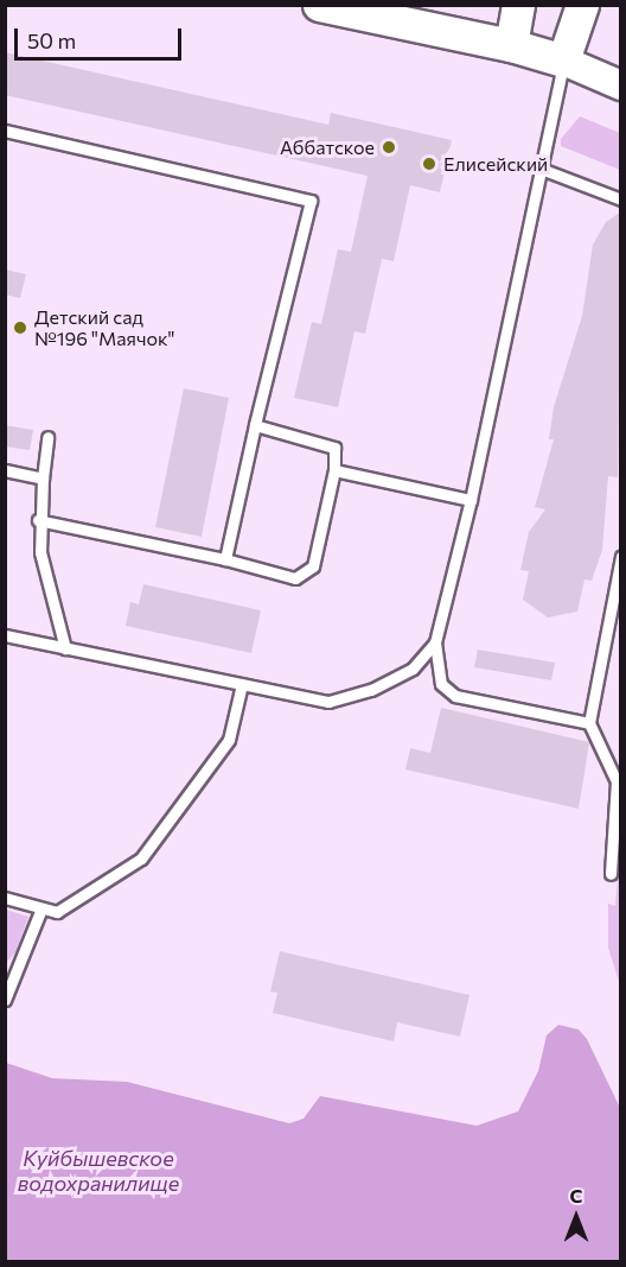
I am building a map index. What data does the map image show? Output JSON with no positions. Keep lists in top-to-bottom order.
{
  "water": ["Куйбышевское водохранилище"],
  "places": ["Аббатское", "Елисейский", "Детский сад №196 \"Маячок\""],
  "scale_bar": "50 m",
  "north": "top"
}
